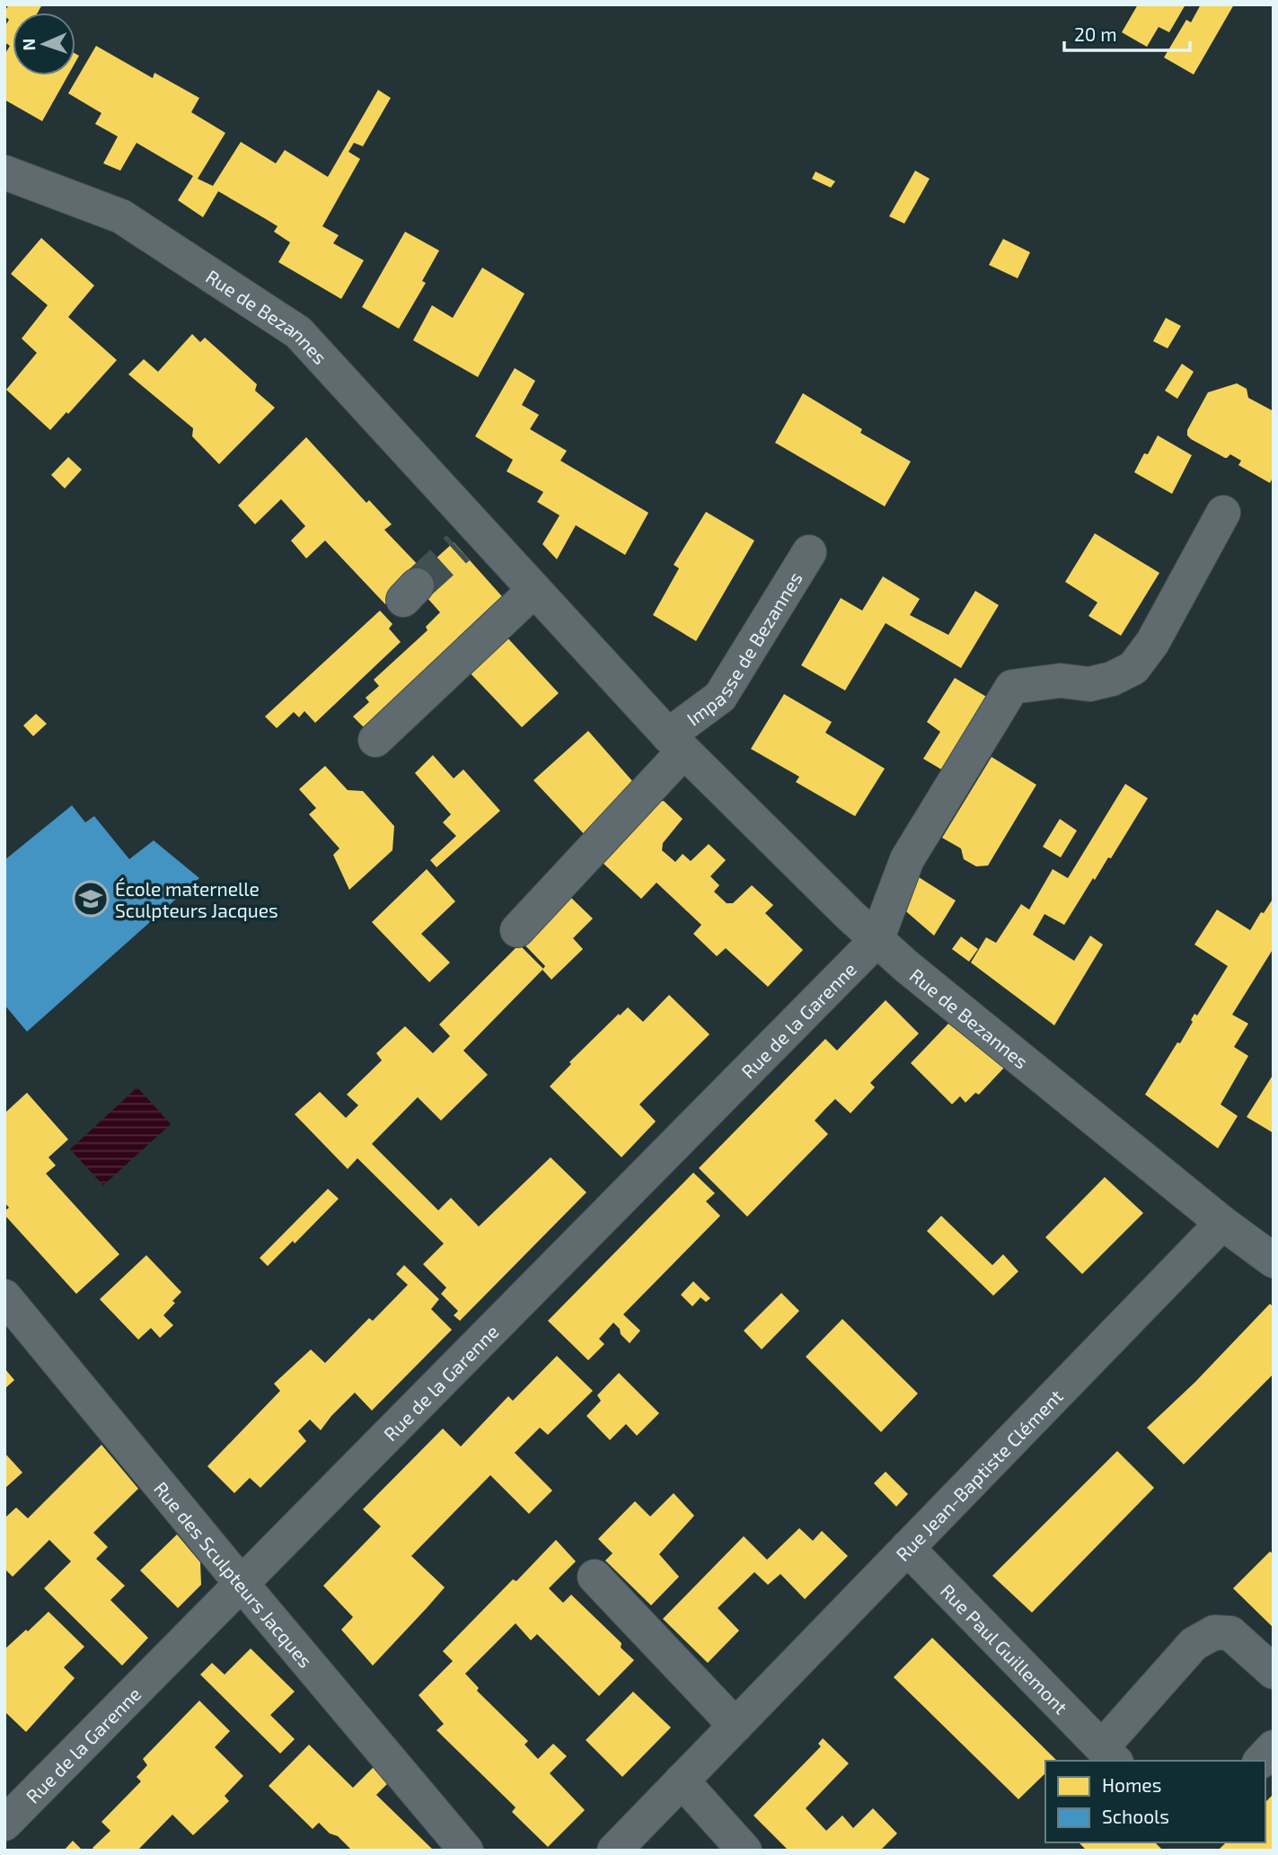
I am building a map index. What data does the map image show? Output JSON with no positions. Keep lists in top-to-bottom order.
{
  "streets": {
    "street": [
      "Rue de Bezannes",
      "Impasse de Bezannes",
      "Rue de la Garenne",
      "Rue Jean-Baptiste Clément",
      "Rue des Sculpteurs Jacques",
      "Rue Paul Guillemont"
    ]
  },
  "crossings": [
    ["Rue de Bezannes", "Impasse de Bezannes"],
    ["Rue de Bezannes", "Rue de la Garenne"],
    ["Rue de Bezannes", "Rue Jean-Baptiste Clément"],
    ["Rue de la Garenne", "Rue des Sculpteurs Jacques"],
    ["Rue Jean-Baptiste Clément", "Rue Paul Guillemont"]
  ],
  "places": {
    "school or university": ["École maternelle Sculpteurs Jacques"]
  },
  "legend": ["Homes", "Schools"],
  "scale_bar": "20 m",
  "north": "left"
}
